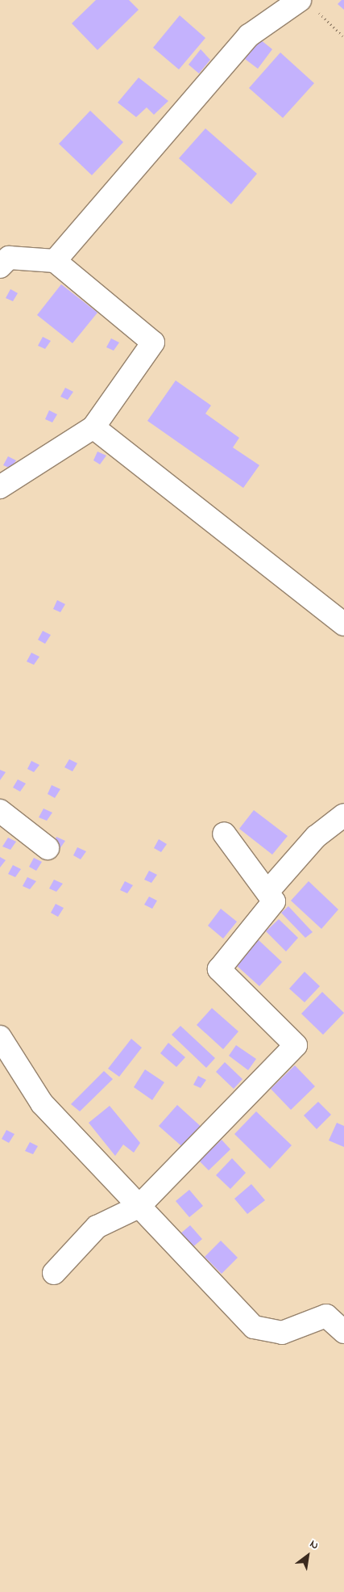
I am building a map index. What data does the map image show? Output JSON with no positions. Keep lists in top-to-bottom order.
{
  "north": "top right"
}
